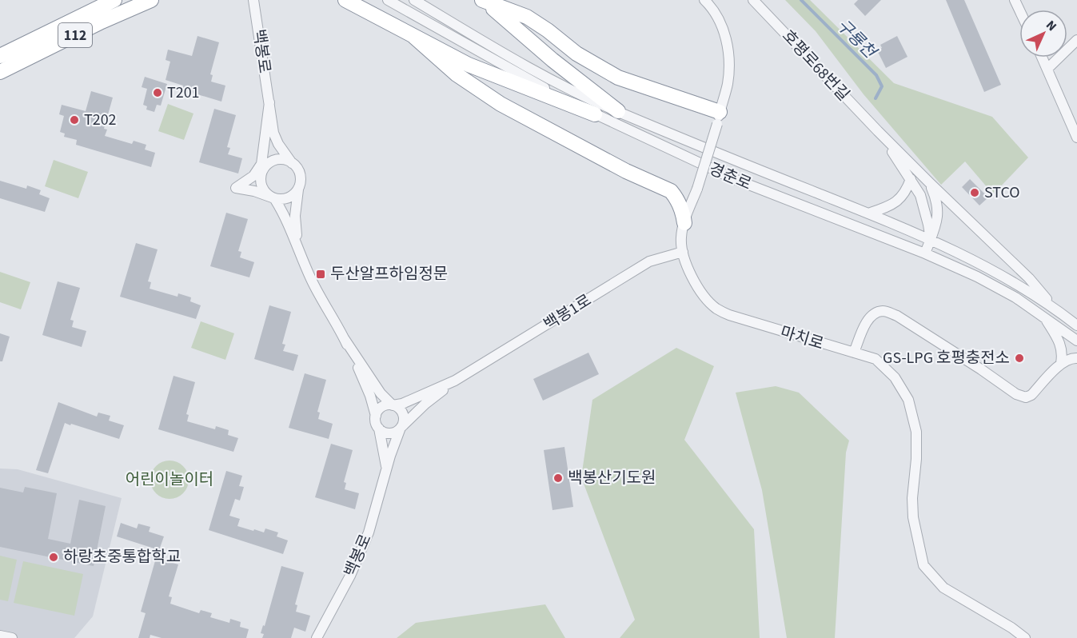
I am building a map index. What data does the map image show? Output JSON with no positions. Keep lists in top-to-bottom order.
{
  "streets": {
    "highway": ["112"],
    "street": [
      "백봉로",
      "호평로68번길",
      "경춘로",
      "백봉1로",
      "마치로"
    ]
  },
  "crossings": [
    ["백봉로", "백봉1로"],
    ["백봉1로", "마치로"]
  ],
  "water": ["구룡천"],
  "parks": ["어린이놀이터"],
  "places": {
    "other": [
      "T201",
      "T202",
      "STCO",
      "GS-LPG 호평충전소",
      "백봉산기도원",
      "하랑초중통합학교"
    ],
    "transit": ["두산알프하임정문"]
  },
  "north": "top right"
}
